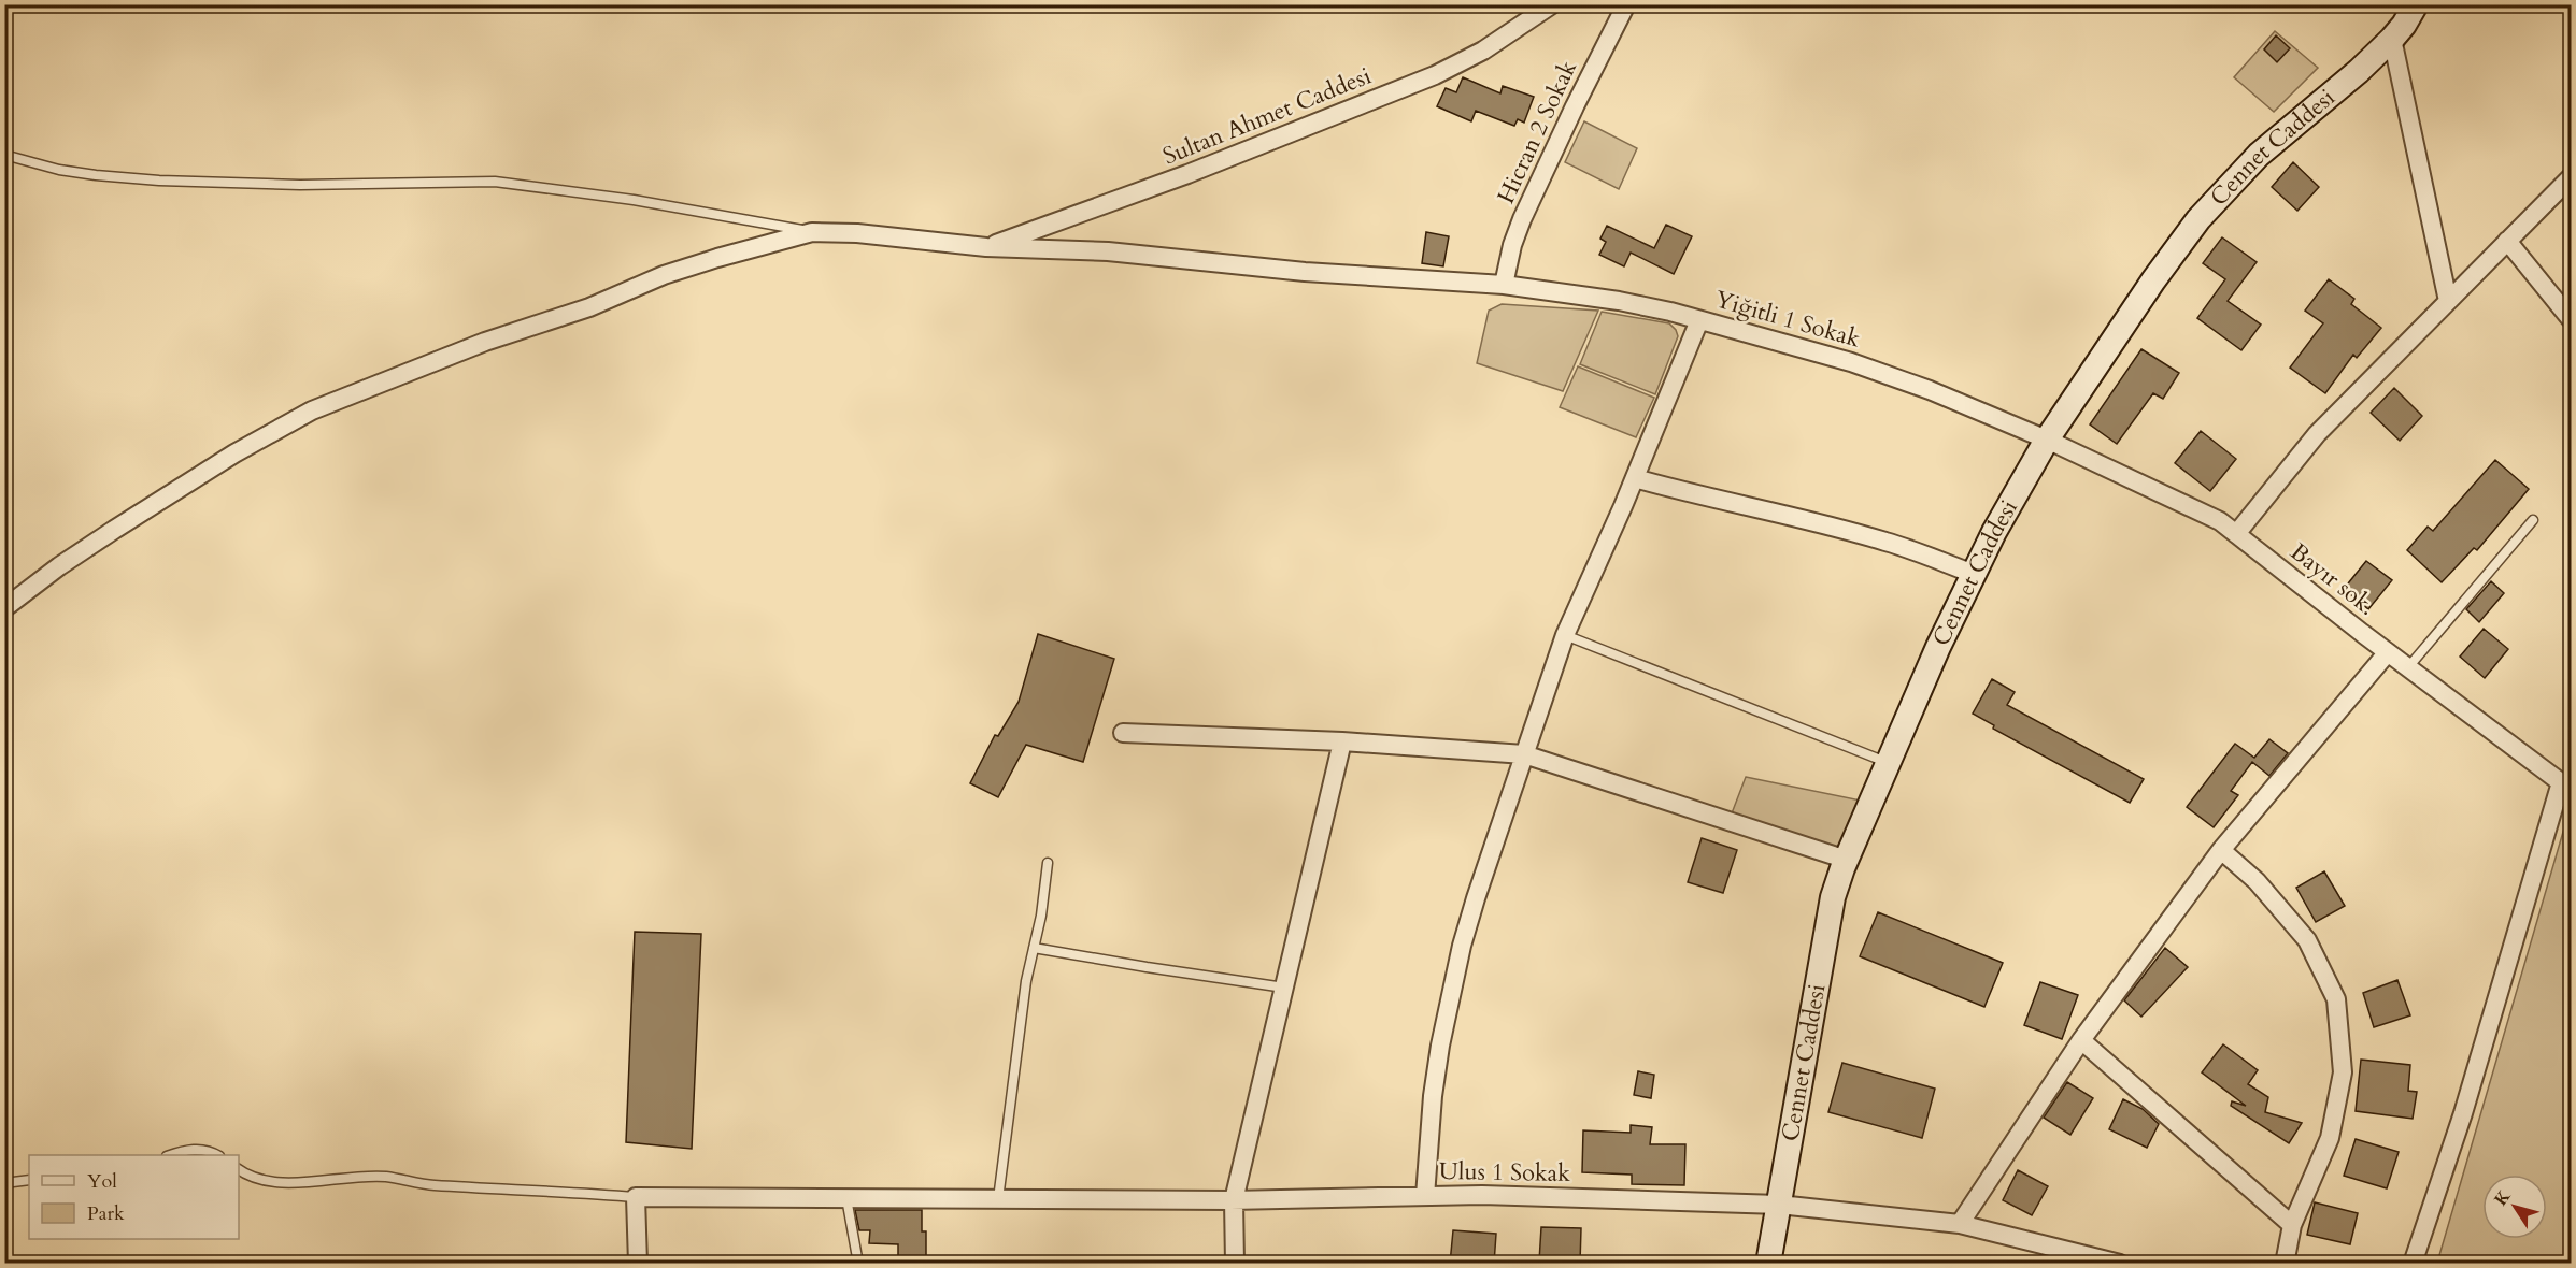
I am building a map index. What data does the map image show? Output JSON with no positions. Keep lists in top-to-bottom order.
{
  "streets": {
    "street": [
      "Sultan Ahmet Caddesi",
      "Hicran 2 Sokak",
      "Cennet Caddesi",
      "Yiğitli 1 Sokak",
      "Bayır sok.",
      "Ulus 1 Sokak"
    ]
  },
  "crossings": [
    ["Sultan Ahmet Caddesi", "Yiğitli 1 Sokak"],
    ["Hicran 2 Sokak", "Yiğitli 1 Sokak"],
    ["Cennet Caddesi", "Yiğitli 1 Sokak"],
    ["Cennet Caddesi", "Bayır sok."],
    ["Cennet Caddesi", "Ulus 1 Sokak"],
    ["Yiğitli 1 Sokak", "Bayır sok."]
  ],
  "legend": ["Yol", "Park"],
  "north": "top left"
}
